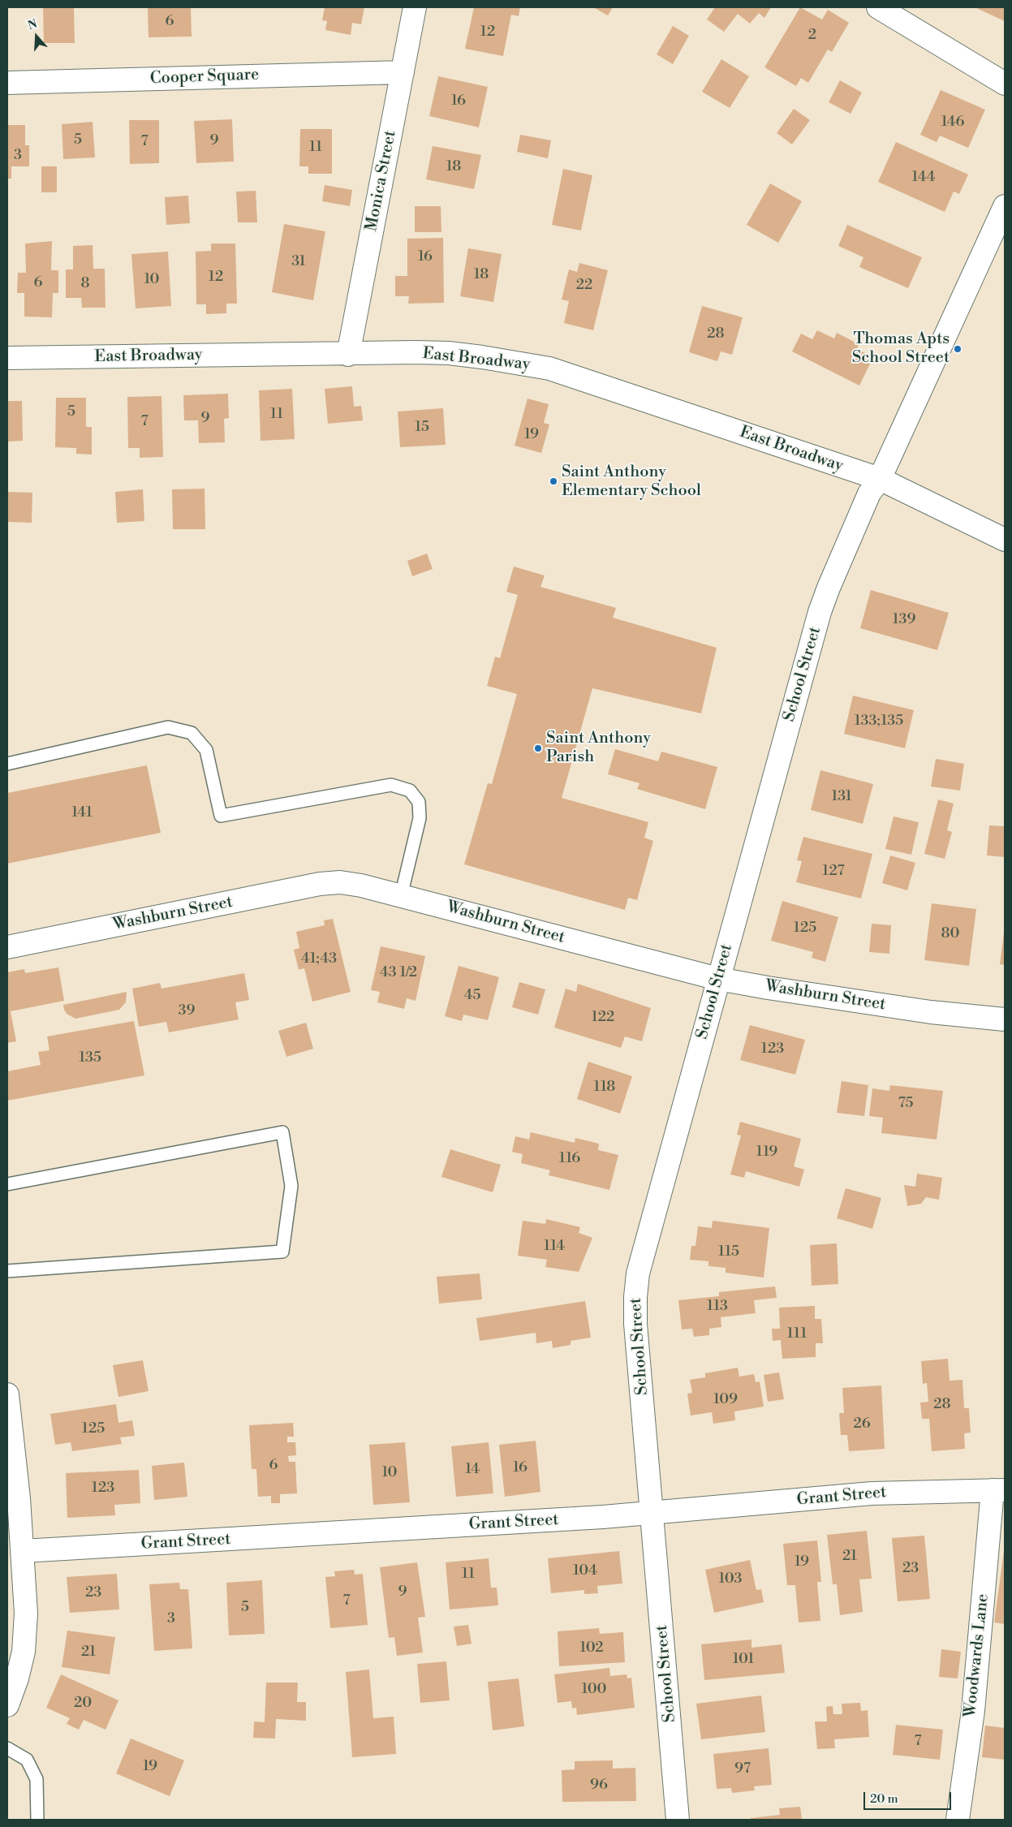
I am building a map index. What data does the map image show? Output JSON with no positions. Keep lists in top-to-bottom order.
{
  "streets": {
    "street": [
      "Cooper Square",
      "Monica Street",
      "East Broadway",
      "School Street",
      "Washburn Street",
      "Grant Street",
      "Woodwards Lane"
    ]
  },
  "crossings": [
    ["Cooper Square", "Monica Street"],
    ["Monica Street", "East Broadway"],
    ["East Broadway", "School Street"],
    ["School Street", "Washburn Street"],
    ["School Street", "Grant Street"],
    ["Grant Street", "Woodwards Lane"]
  ],
  "places": ["Thomas Apts School Street", "Saint Anthony Elementary School", "Saint Anthony Parish"],
  "house_numbers": [
    "6",
    "12",
    "2",
    "16",
    "146",
    "5",
    "9",
    "7",
    "11",
    "3",
    "18",
    "144",
    "16",
    "31",
    "18",
    "12",
    "10",
    "6",
    "8",
    "22",
    "28",
    "5",
    "11",
    "9",
    "7",
    "15",
    "19",
    "139",
    "133;135",
    "131",
    "141",
    "127",
    "125",
    "80",
    "41;43",
    "43 1/2",
    "45",
    "39",
    "122",
    "123",
    "135",
    "118",
    "75",
    "119",
    "116",
    "114",
    "115",
    "113",
    "111",
    "109",
    "28",
    "26",
    "125",
    "6",
    "16",
    "14",
    "10",
    "123",
    "21",
    "19",
    "23",
    "104",
    "11",
    "103",
    "9",
    "23",
    "7",
    "5",
    "3",
    "102",
    "21",
    "101",
    "100",
    "20",
    "7",
    "19",
    "97",
    "96"
  ],
  "scale_bar": "20 m",
  "north": "top"
}
